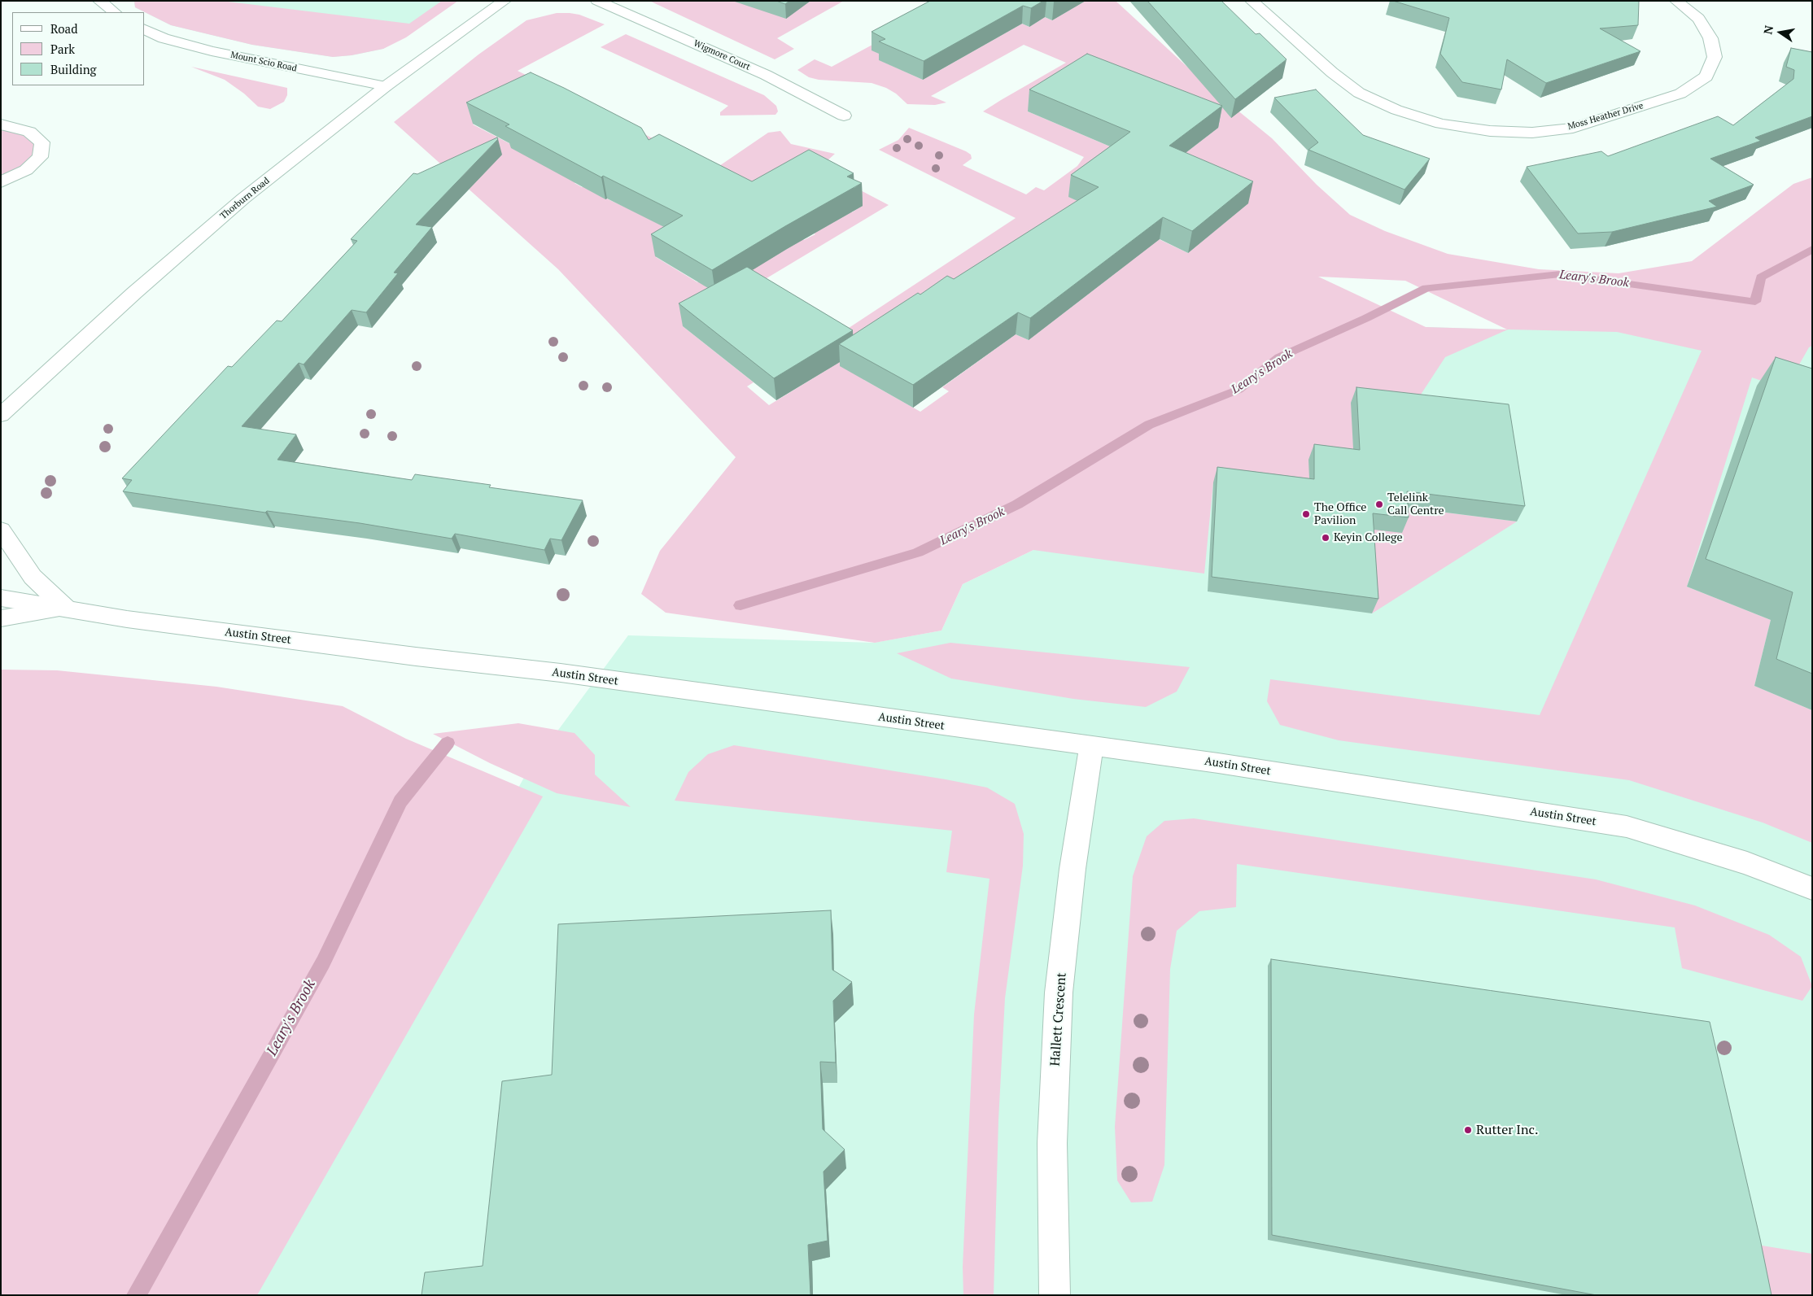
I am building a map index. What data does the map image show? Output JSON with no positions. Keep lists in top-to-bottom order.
{
  "streets": {
    "street": [
      "Wigmore Court",
      "Mount Scio Road",
      "Moss Heather Drive",
      "Thorburn Road",
      "Austin Street",
      "Hallett Crescent"
    ]
  },
  "crossings": [
    ["Mount Scio Road", "Thorburn Road"],
    ["Austin Street", "Hallett Crescent"]
  ],
  "water": ["Leary's Brook"],
  "places": [
    "Telelink Call Centre",
    "The Office Pavilion",
    "Keyin College",
    "Rutter Inc."
  ],
  "legend": ["Road", "Park", "Building"],
  "north": "left"
}
